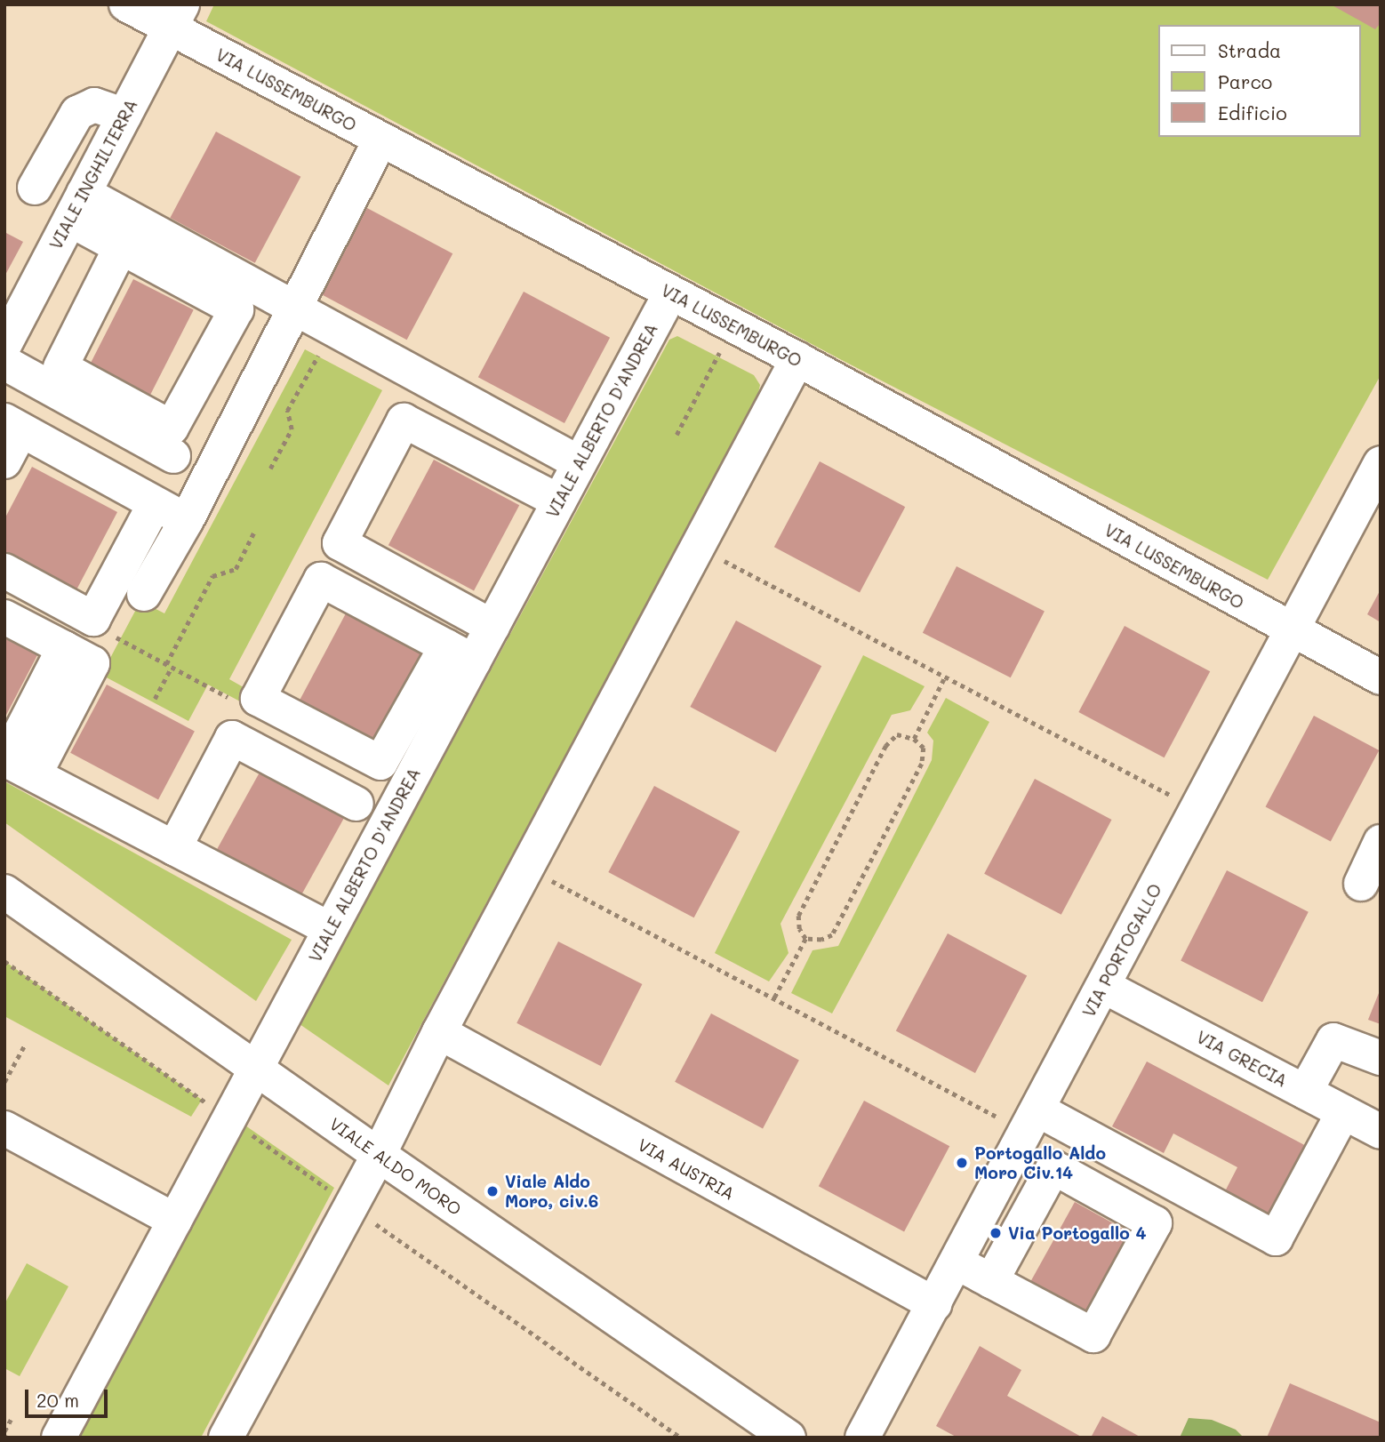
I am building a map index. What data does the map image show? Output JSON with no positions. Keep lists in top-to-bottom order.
{
  "streets": {
    "street": [
      "VIA LUSSEMBURGO",
      "VIALE INGHILTERRA",
      "VIALE ALBERTO D'ANDREA",
      "VIA PORTOGALLO",
      "VIA GRECIA",
      "VIALE ALDO MORO",
      "VIA AUSTRIA"
    ]
  },
  "crossings": [
    ["VIA LUSSEMBURGO", "VIALE INGHILTERRA"],
    ["VIA LUSSEMBURGO", "VIALE ALBERTO D'ANDREA"],
    ["VIA LUSSEMBURGO", "VIA PORTOGALLO"],
    ["VIALE ALBERTO D'ANDREA", "VIALE ALDO MORO"],
    ["VIA PORTOGALLO", "VIA GRECIA"],
    ["VIA PORTOGALLO", "VIA AUSTRIA"]
  ],
  "places": ["Portogallo Aldo Moro Civ.14", "Viale Aldo Moro, civ.6", "Via Portogallo 4"],
  "legend": ["Strada", "Parco", "Edificio"],
  "scale_bar": "20 m"
}
